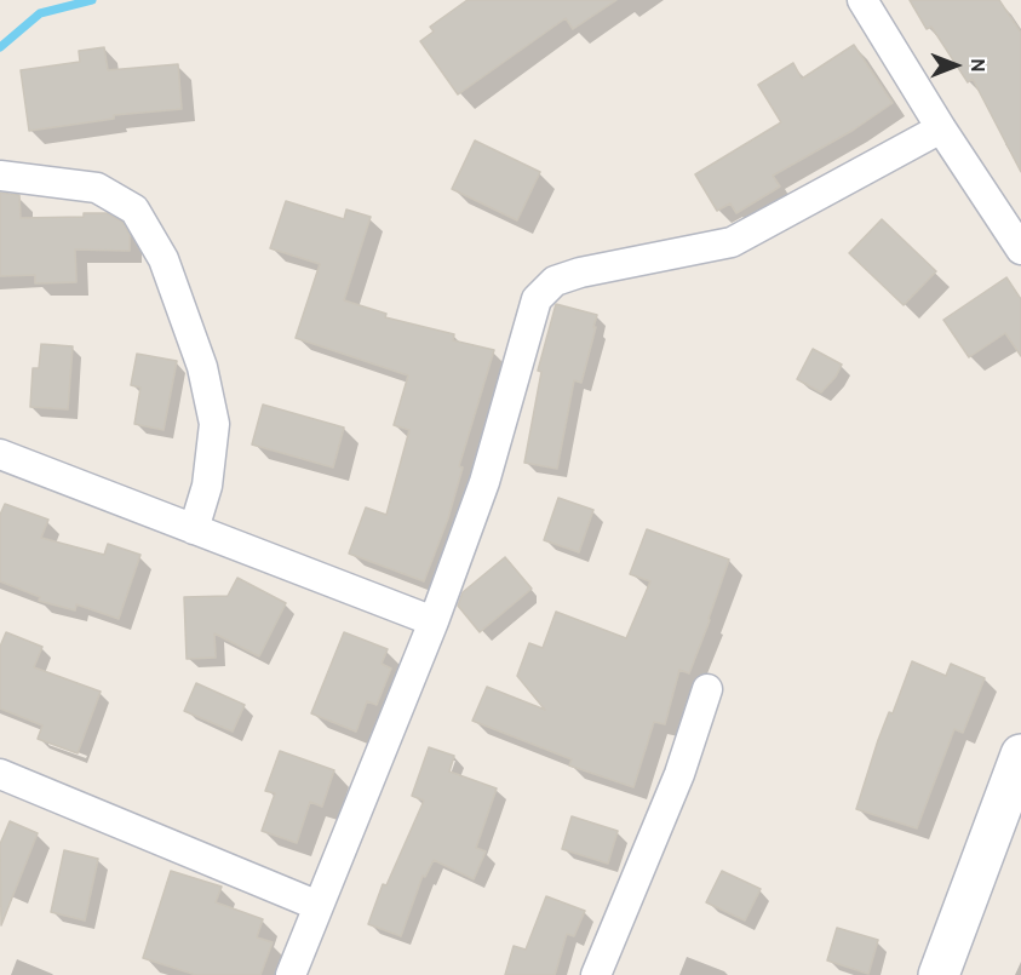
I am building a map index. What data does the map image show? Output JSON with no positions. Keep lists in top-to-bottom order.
{
  "north": "right"
}
